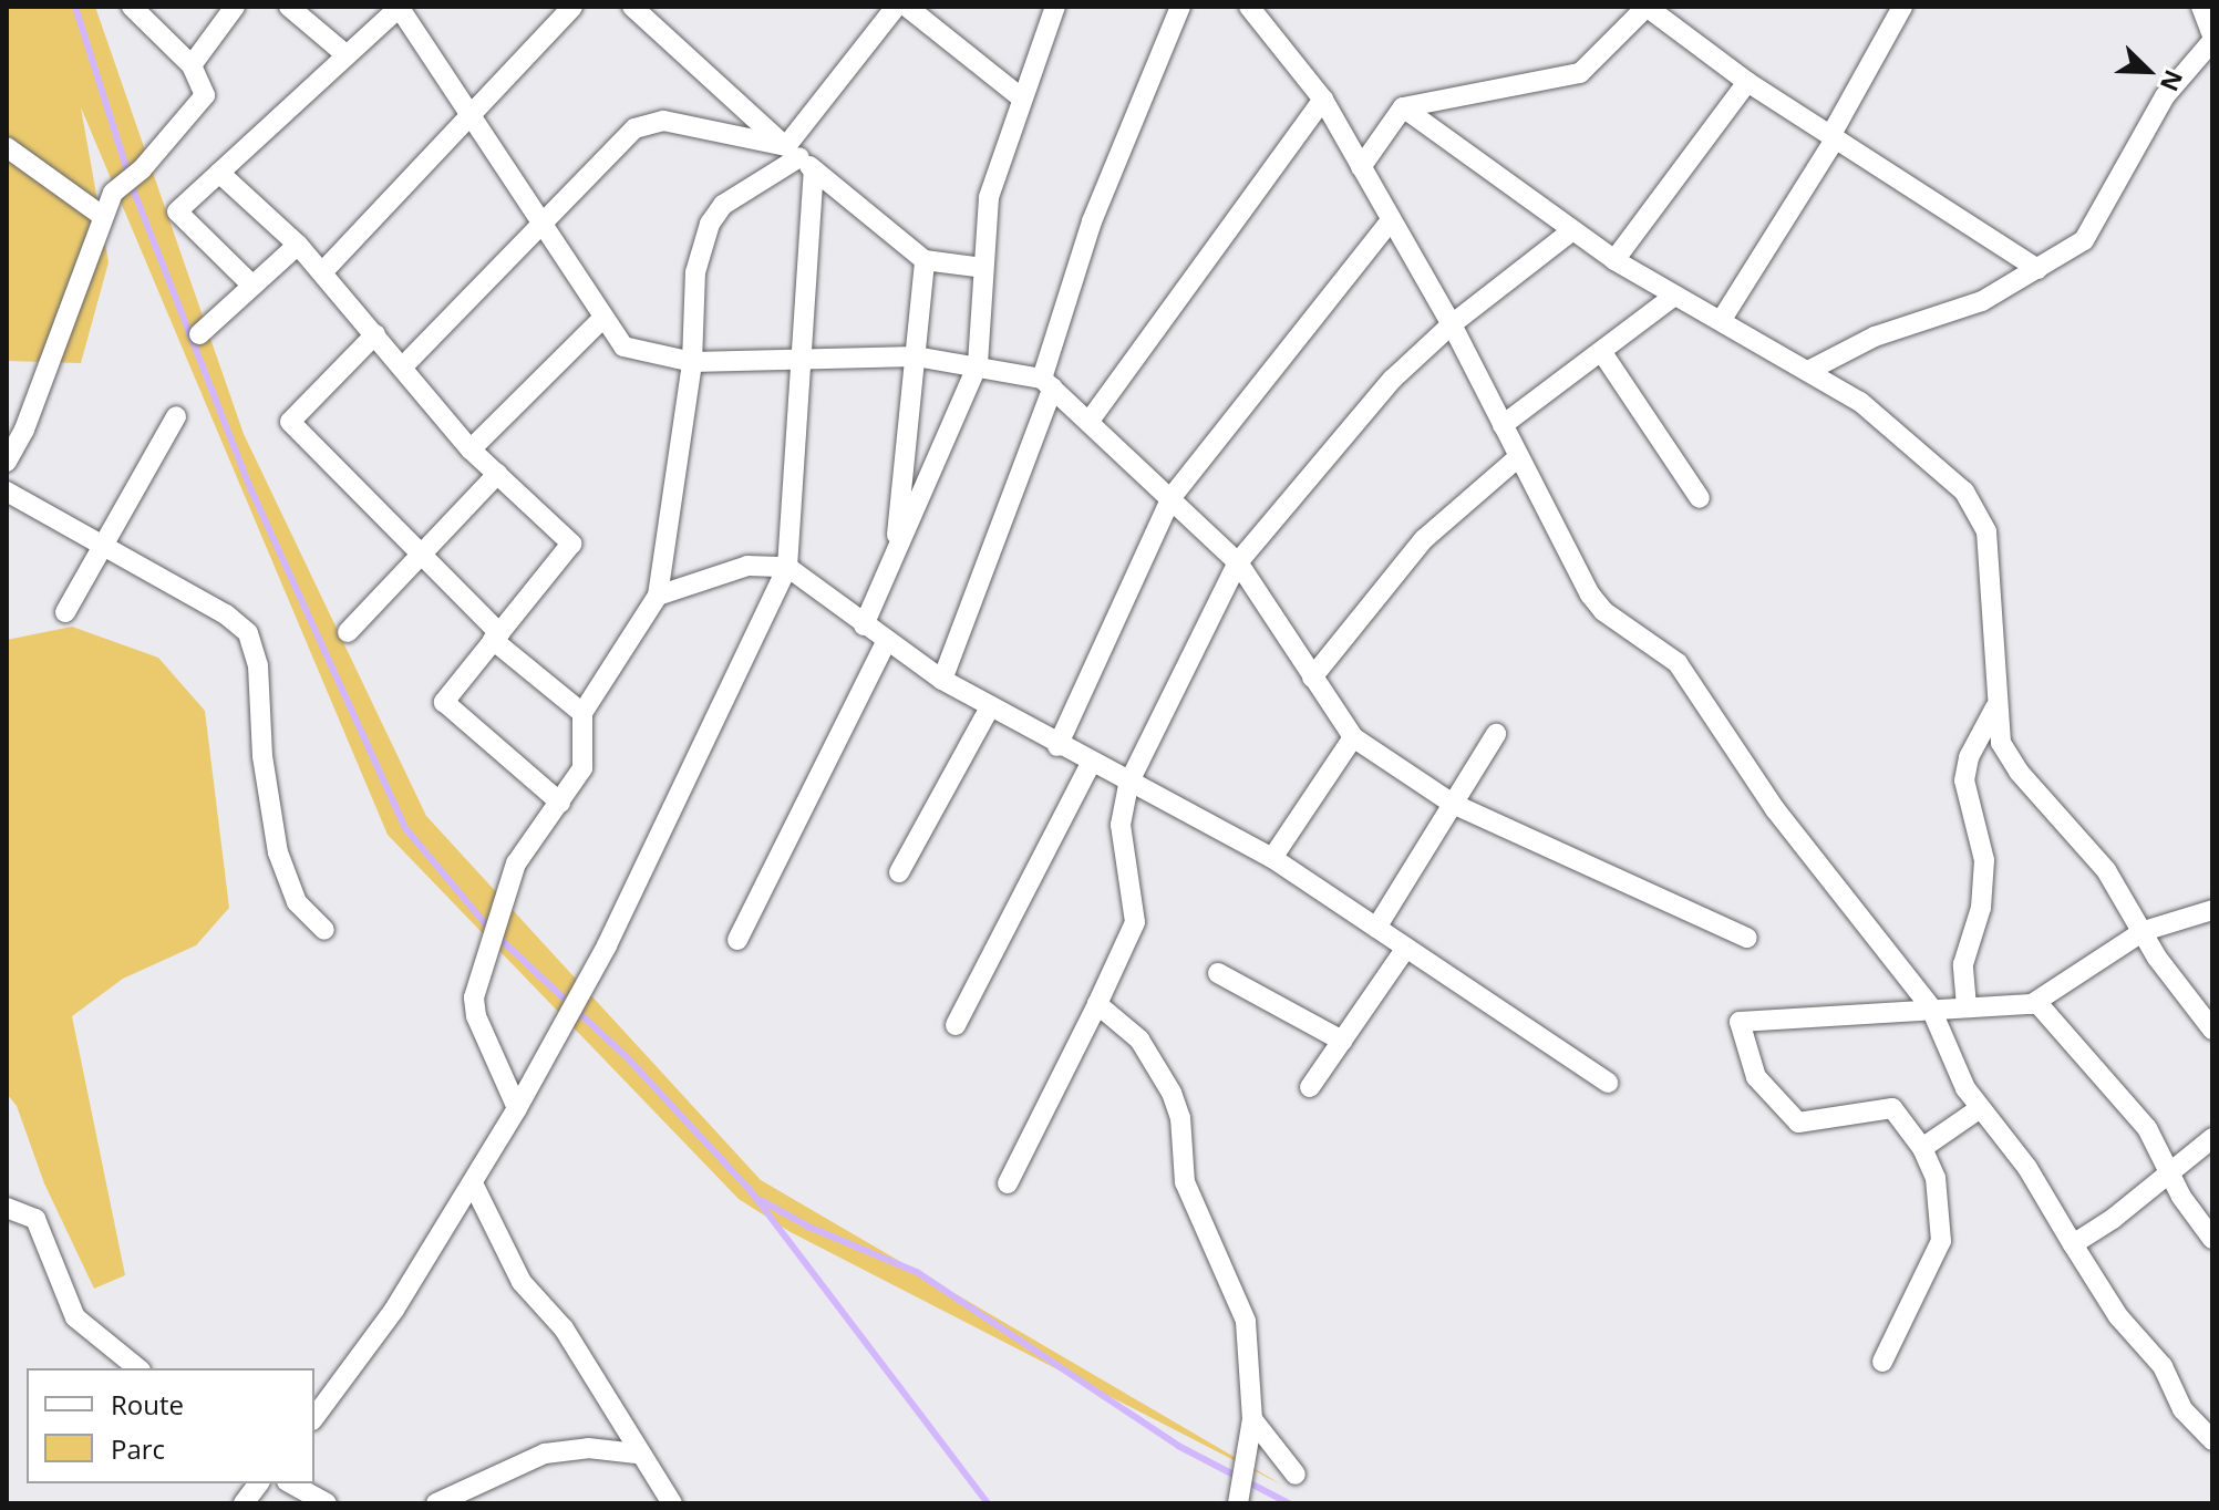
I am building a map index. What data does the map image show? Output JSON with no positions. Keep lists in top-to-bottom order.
{
  "legend": ["Route", "Parc"],
  "north": "bottom right"
}
